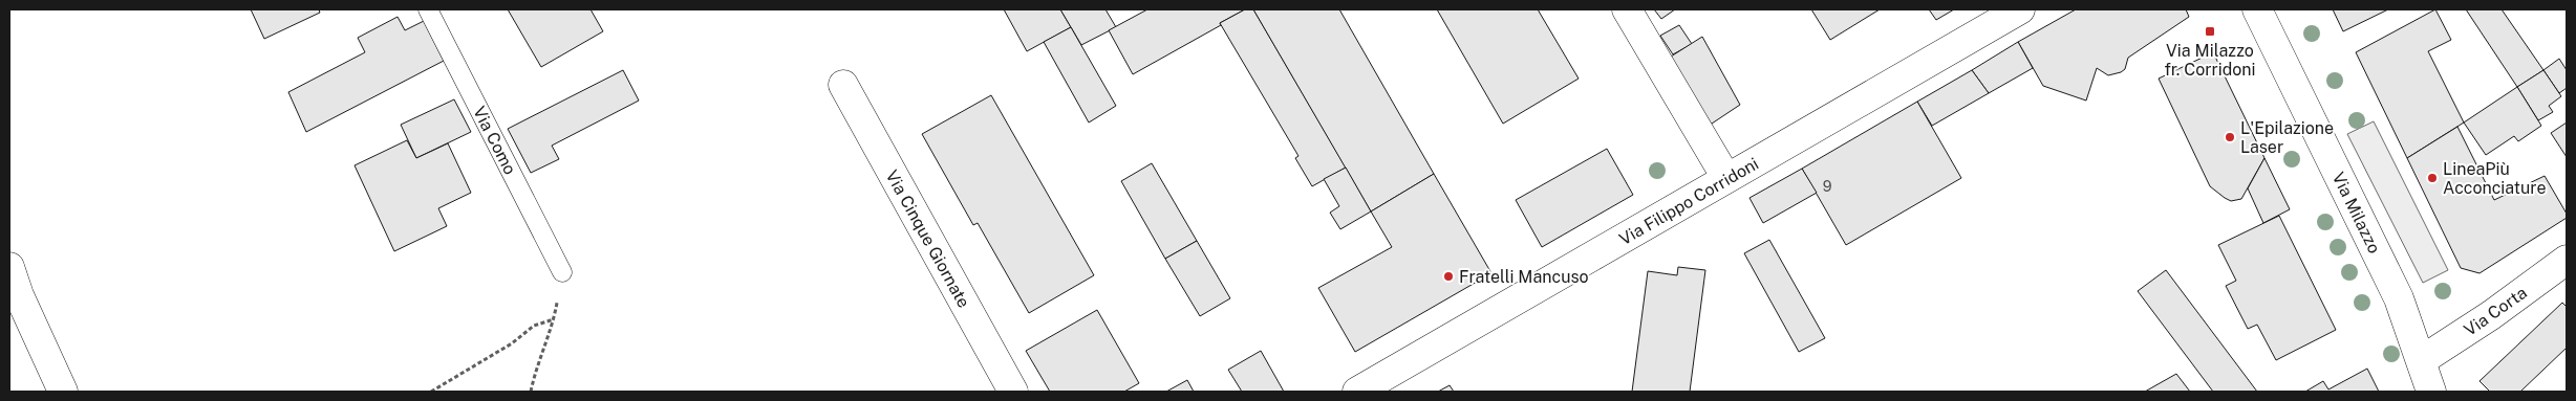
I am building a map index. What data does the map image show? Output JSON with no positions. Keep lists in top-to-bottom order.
{
  "streets": {
    "street": [
      "Via Filippo Corridoni",
      "Via Milazzo",
      "Via Cinque Giornate",
      "Via Corta"
    ],
    "lane": ["Via Como"]
  },
  "crossings": [
    ["Via Milazzo", "Via Corta"]
  ],
  "places": {
    "transit": ["Via Milazzo fr. Corridoni"],
    "other": ["L'Epilazione Laser", "LineaPiù Acconciature", "Fratelli Mancuso"]
  },
  "house_numbers": ["9"]
}
